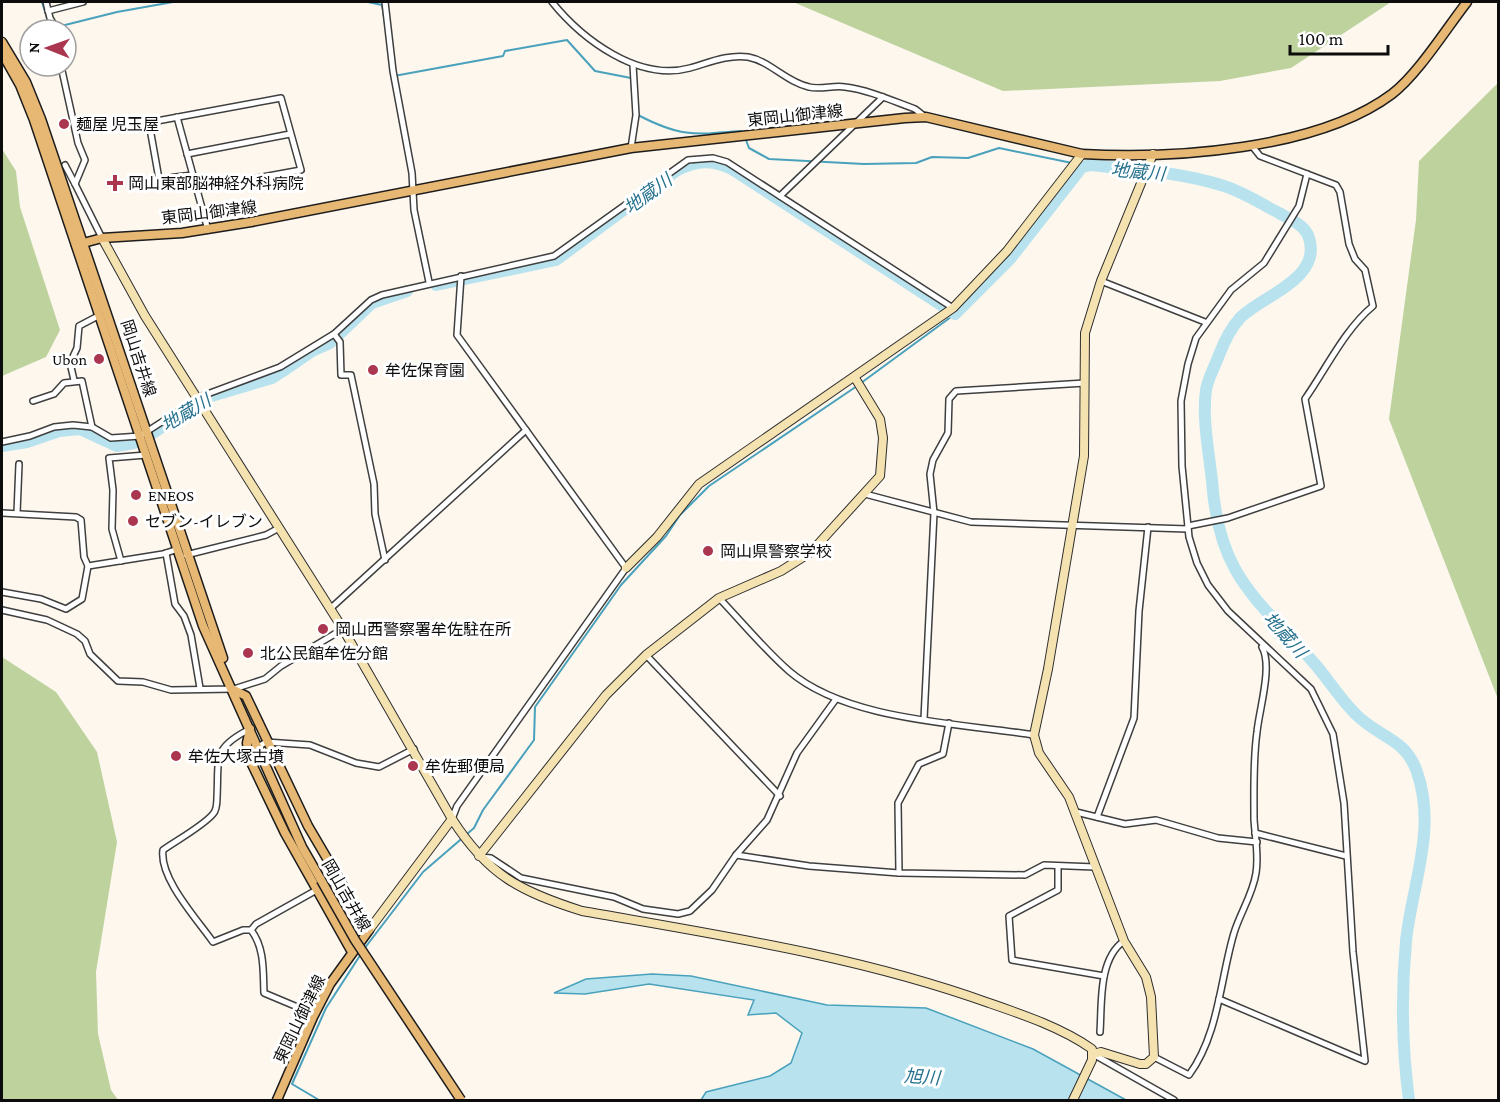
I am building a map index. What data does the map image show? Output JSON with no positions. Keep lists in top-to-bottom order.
{
  "streets": {
    "main road": ["東岡山御津線", "岡山吉井線"]
  },
  "crossings": [
    ["東岡山御津線", "岡山吉井線"]
  ],
  "water": ["地蔵川", "旭川"],
  "places": {
    "other": [
      "麺屋 児玉屋",
      "Ubon",
      "牟佐保育園",
      "ENEOS",
      "セブン-イレブン",
      "岡山県警察学校",
      "岡山西警察署牟佐駐在所",
      "北公民館牟佐分館",
      "牟佐大塚古墳",
      "牟佐郵便局"
    ],
    "health": ["岡山東部脳神経外科病院"]
  },
  "scale_bar": "100 m",
  "north": "left"
}
